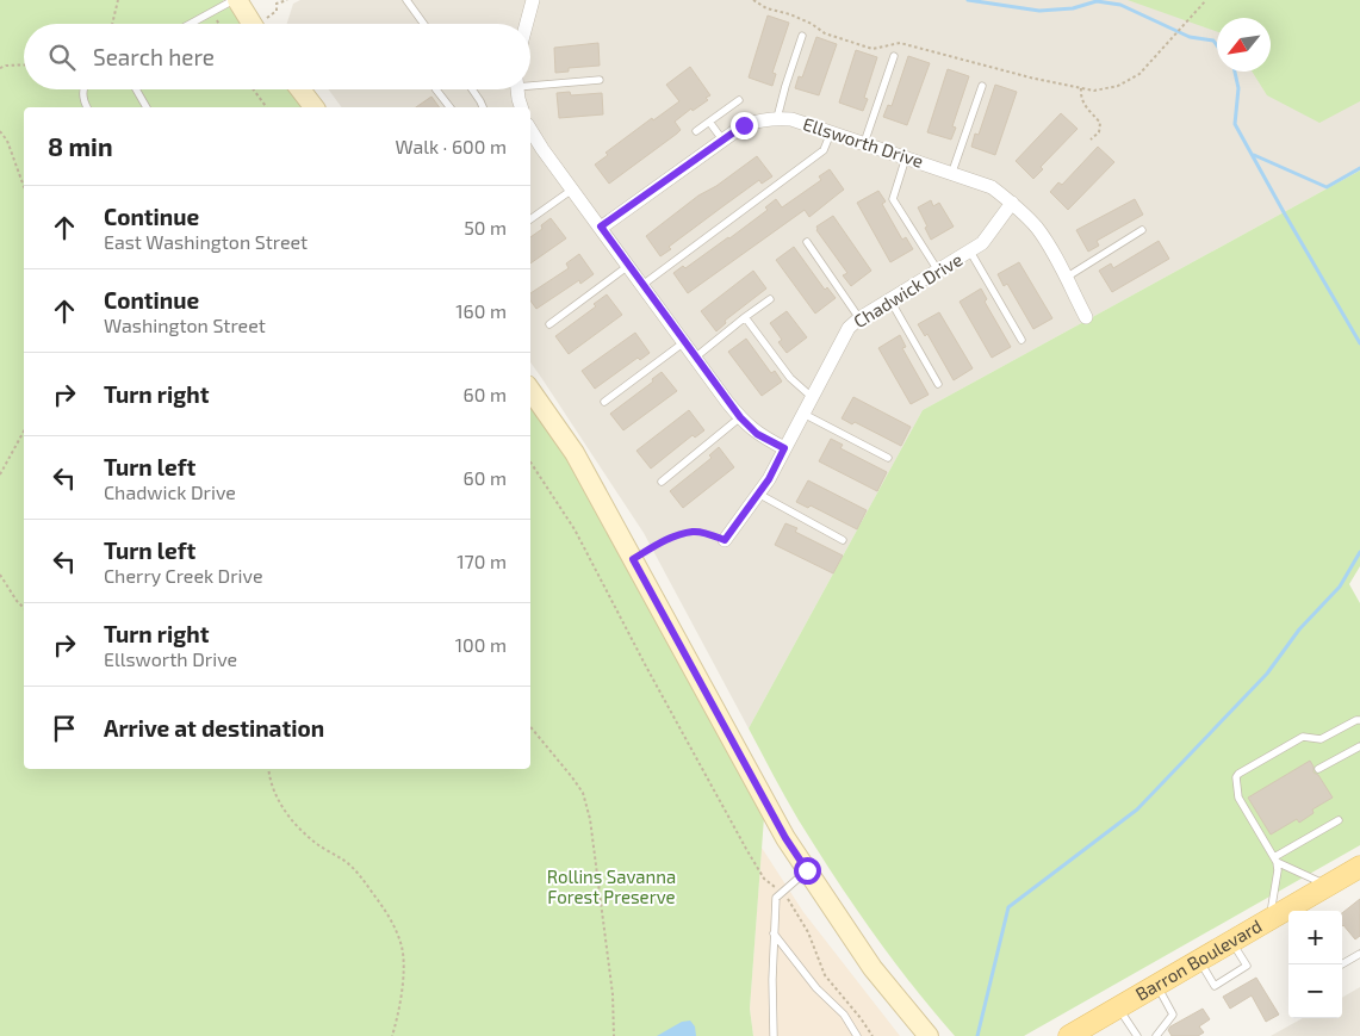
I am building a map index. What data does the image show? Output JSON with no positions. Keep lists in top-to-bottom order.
{
  "streets": {
    "main road": ["Barron Boulevard"],
    "street": ["Ellsworth Drive", "Chadwick Drive"]
  },
  "crossings": [
    ["Ellsworth Drive", "Chadwick Drive"]
  ],
  "parks": ["Rollins Savanna Forest Preserve"],
  "north": "bottom left",
  "page": {
    "search": "Search here",
    "heading": ["8 min", "Walk · 600 m"],
    "list": [
      ["Continue", "East Washington Street", "50 m"],
      ["Continue", "Washington Street", "160 m"],
      ["Turn right", "60 m"],
      ["Turn left", "Chadwick Drive", "60 m"],
      ["Turn left", "Cherry Creek Drive", "170 m"],
      ["Turn right", "Ellsworth Drive", "100 m"],
      "Arrive at destination"
    ],
    "map_buttons": ["+", "−"]
  }
}
